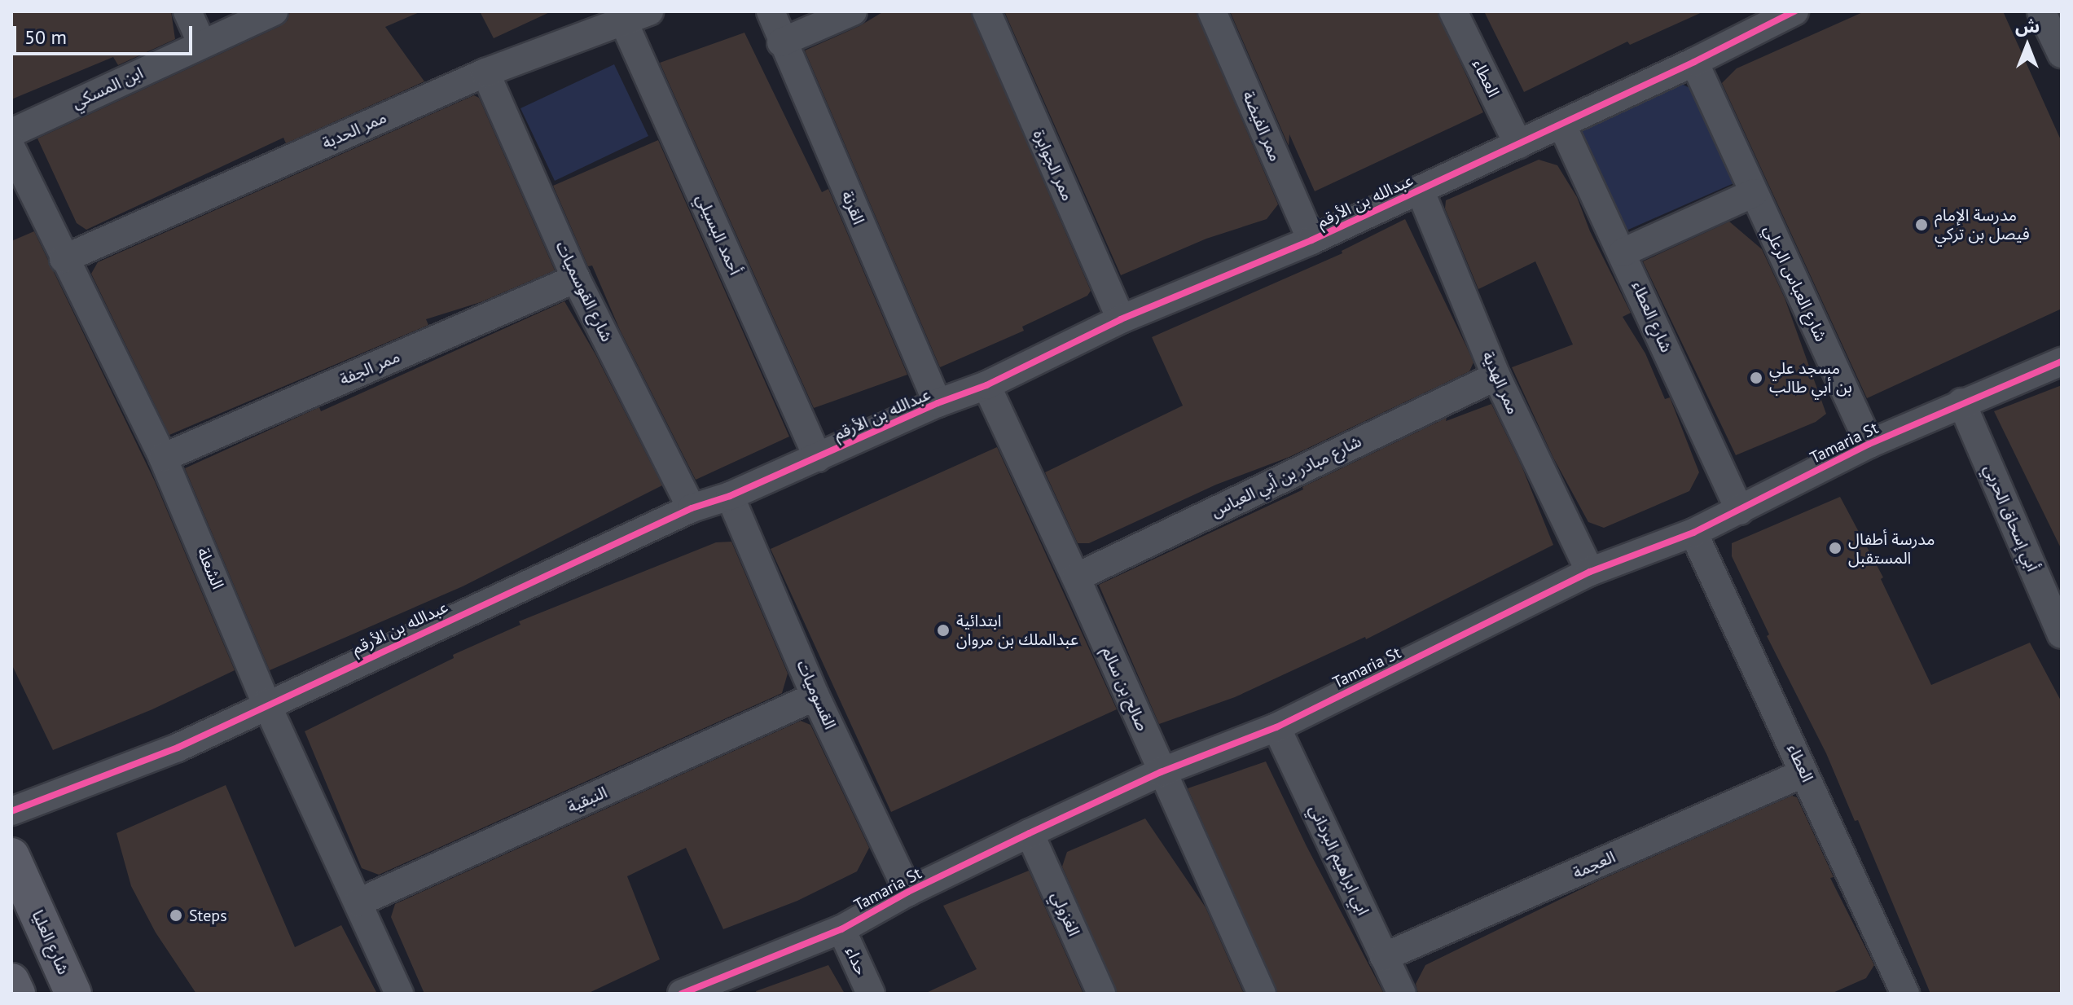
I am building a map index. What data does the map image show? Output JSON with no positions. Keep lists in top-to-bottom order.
{
  "streets": {
    "main road": ["شارع العليا"],
    "street": [
      "العطاء",
      "ابن المسكي",
      "ممر الفيضة",
      "ممر الحدبة",
      "ممر الجوابرة",
      "عبدالله بن الأرقم",
      "القرنة",
      "أحمد البسيلي",
      "شارع العباس الرعلي",
      "شارع القوسميات",
      "شارع العطاء",
      "ممر الجفة",
      "ممر الهدية",
      "Tamaria St",
      "شارع مبادر بن أبي العباس",
      "أبي إسحاق الحربي",
      "الشعلة",
      "صالح بن سالم",
      "القسوميات",
      "النبقية",
      "ابي ابراهيم البرداني",
      "العجمة",
      "الغزولي",
      "حداء"
    ]
  },
  "crossings": [
    ["العطاء", "عبدالله بن الأرقم"],
    ["العطاء", "Tamaria St"],
    ["العطاء", "العجمة"],
    ["ممر الفيضة", "عبدالله بن الأرقم"],
    ["ممر الحدبة", "أحمد البسيلي"],
    ["ممر الحدبة", "شارع القوسميات"],
    ["ممر الحدبة", "الشعلة"],
    ["ممر الجوابرة", "عبدالله بن الأرقم"],
    ["عبدالله بن الأرقم", "القرنة"],
    ["عبدالله بن الأرقم", "أحمد البسيلي"],
    ["عبدالله بن الأرقم", "شارع العباس الرعلي"],
    ["عبدالله بن الأرقم", "شارع القوسميات"],
    ["عبدالله بن الأرقم", "شارع العطاء"],
    ["عبدالله بن الأرقم", "ممر الهدية"],
    ["عبدالله بن الأرقم", "الشعلة"],
    ["عبدالله بن الأرقم", "صالح بن سالم"],
    ["عبدالله بن الأرقم", "القسوميات"],
    ["شارع العباس الرعلي", "Tamaria St"],
    ["شارع القوسميات", "ممر الجفة"],
    ["شارع العطاء", "Tamaria St"],
    ["ممر الجفة", "الشعلة"],
    ["ممر الهدية", "Tamaria St"],
    ["ممر الهدية", "شارع مبادر بن أبي العباس"],
    ["Tamaria St", "أبي إسحاق الحربي"],
    ["Tamaria St", "صالح بن سالم"],
    ["Tamaria St", "القسوميات"],
    ["Tamaria St", "ابي ابراهيم البرداني"],
    ["Tamaria St", "الغزولي"],
    ["Tamaria St", "حداء"],
    ["شارع مبادر بن أبي العباس", "صالح بن سالم"],
    ["الشعلة", "النبقية"],
    ["القسوميات", "النبقية"],
    ["ابي ابراهيم البرداني", "العجمة"]
  ],
  "places": [
    "مدرسة الإمام فيصل بن تركي",
    "مسجد علي بن أبي طالب",
    "مدرسة أطفال المستقبل",
    "ابتدائية عبدالملك بن مروان",
    "Steps"
  ],
  "scale_bar": "50 m",
  "north": "top"
}
